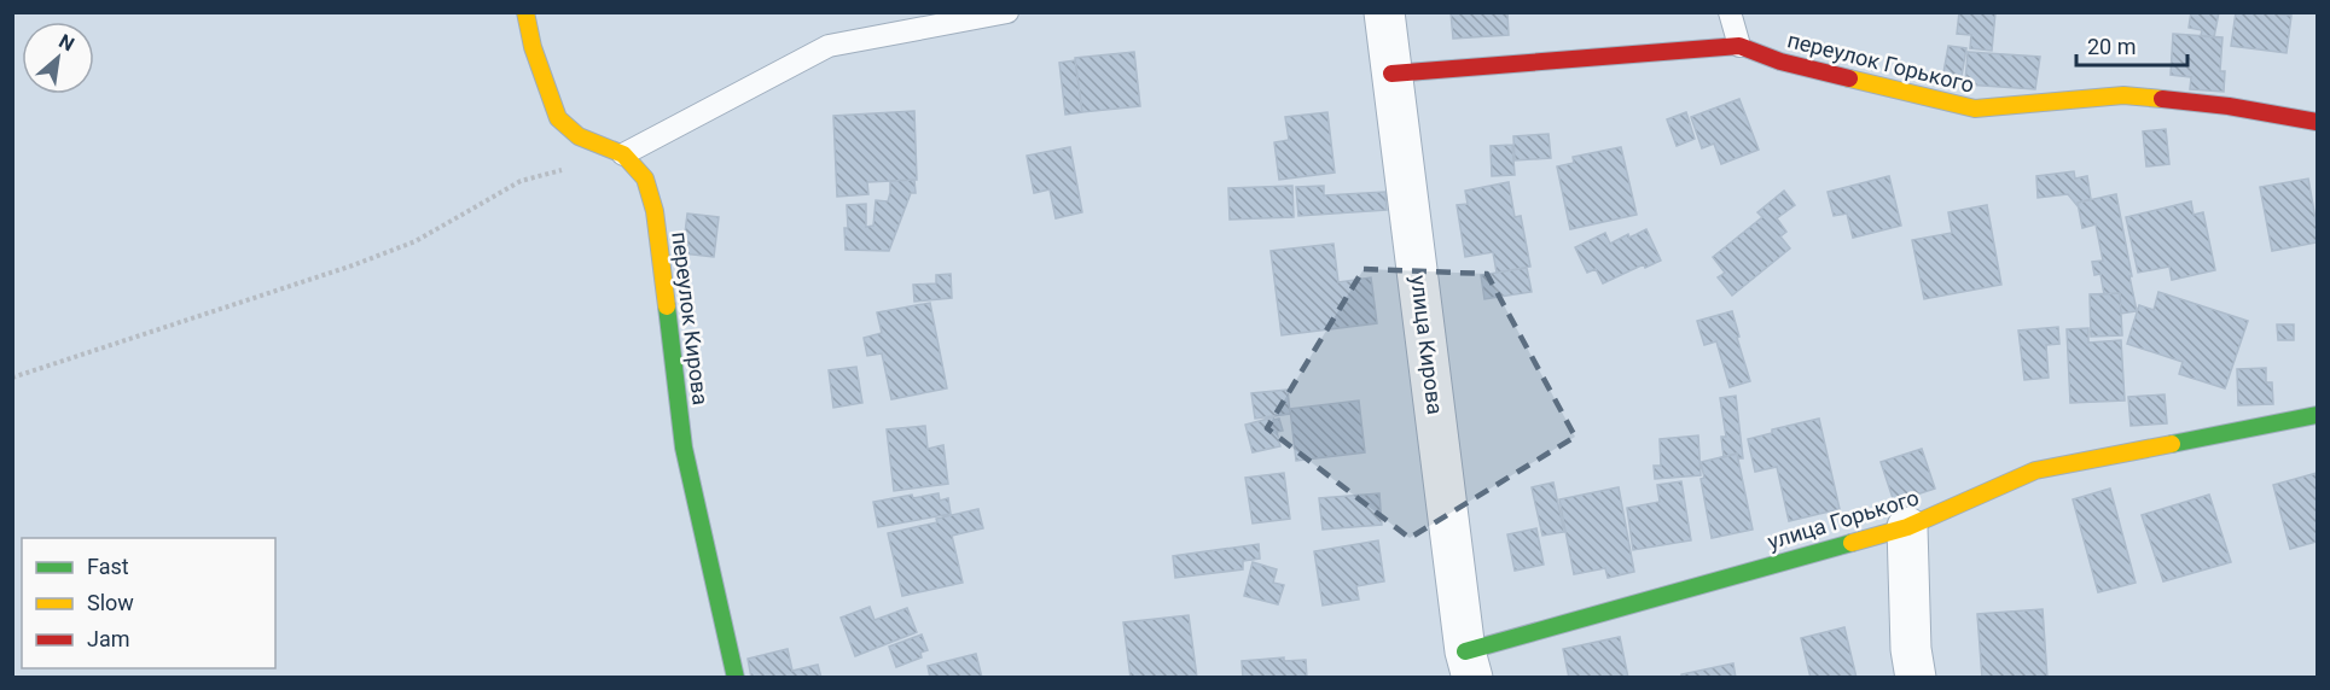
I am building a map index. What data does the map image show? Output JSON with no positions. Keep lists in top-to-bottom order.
{
  "streets": {
    "street": [
      "переулок Горького",
      "переулок Кирова",
      "улица Кирова",
      "улица Горького"
    ]
  },
  "crossings": [
    ["переулок Горького", "улица Кирова"],
    ["улица Кирова", "улица Горького"]
  ],
  "legend": ["Fast", "Slow", "Jam"],
  "scale_bar": "20 m",
  "north": "top right"
}
